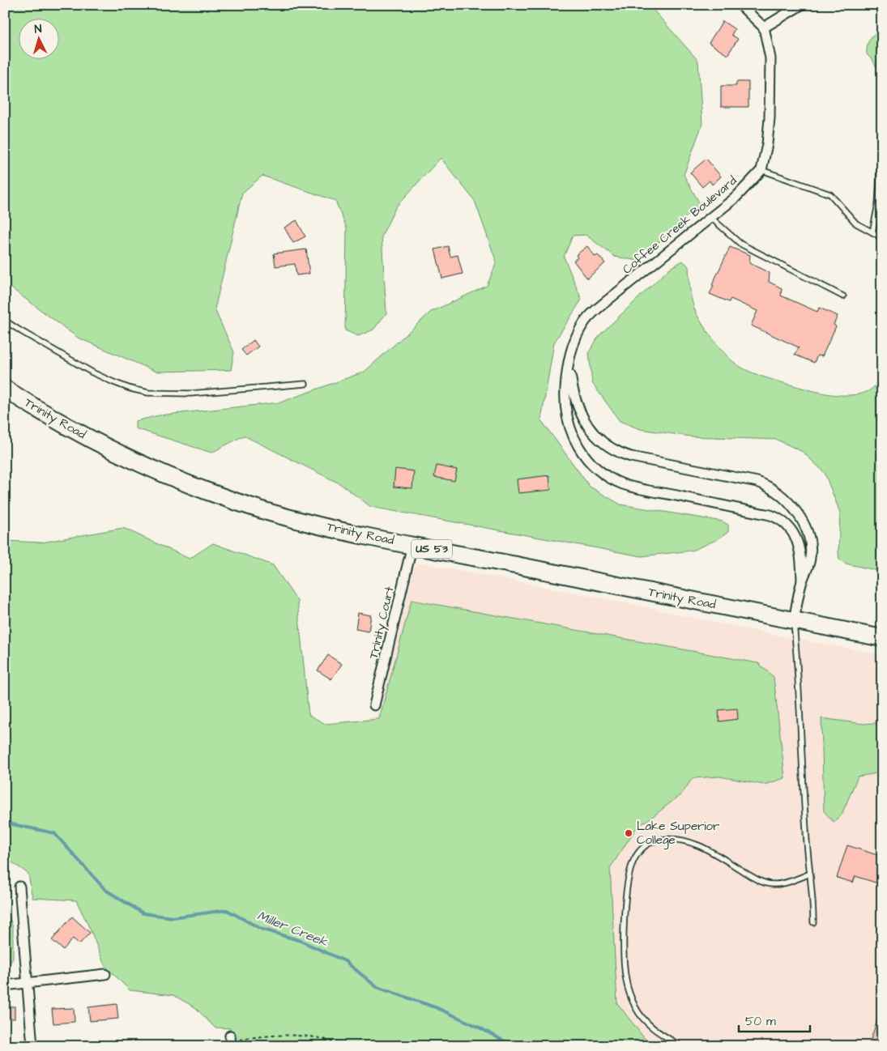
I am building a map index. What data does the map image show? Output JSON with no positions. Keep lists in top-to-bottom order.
{
  "streets": {
    "highway": ["Trinity Road", "US 53"],
    "street": ["Coffee Creek Boulevard", "Trinity Court"]
  },
  "crossings": [
    ["Coffee Creek Boulevard", "Trinity Road"],
    ["Trinity Road", "Trinity Court"]
  ],
  "water": ["Miller Creek"],
  "places": ["Lake Superior College"],
  "scale_bar": "50 m",
  "north": "top"
}
